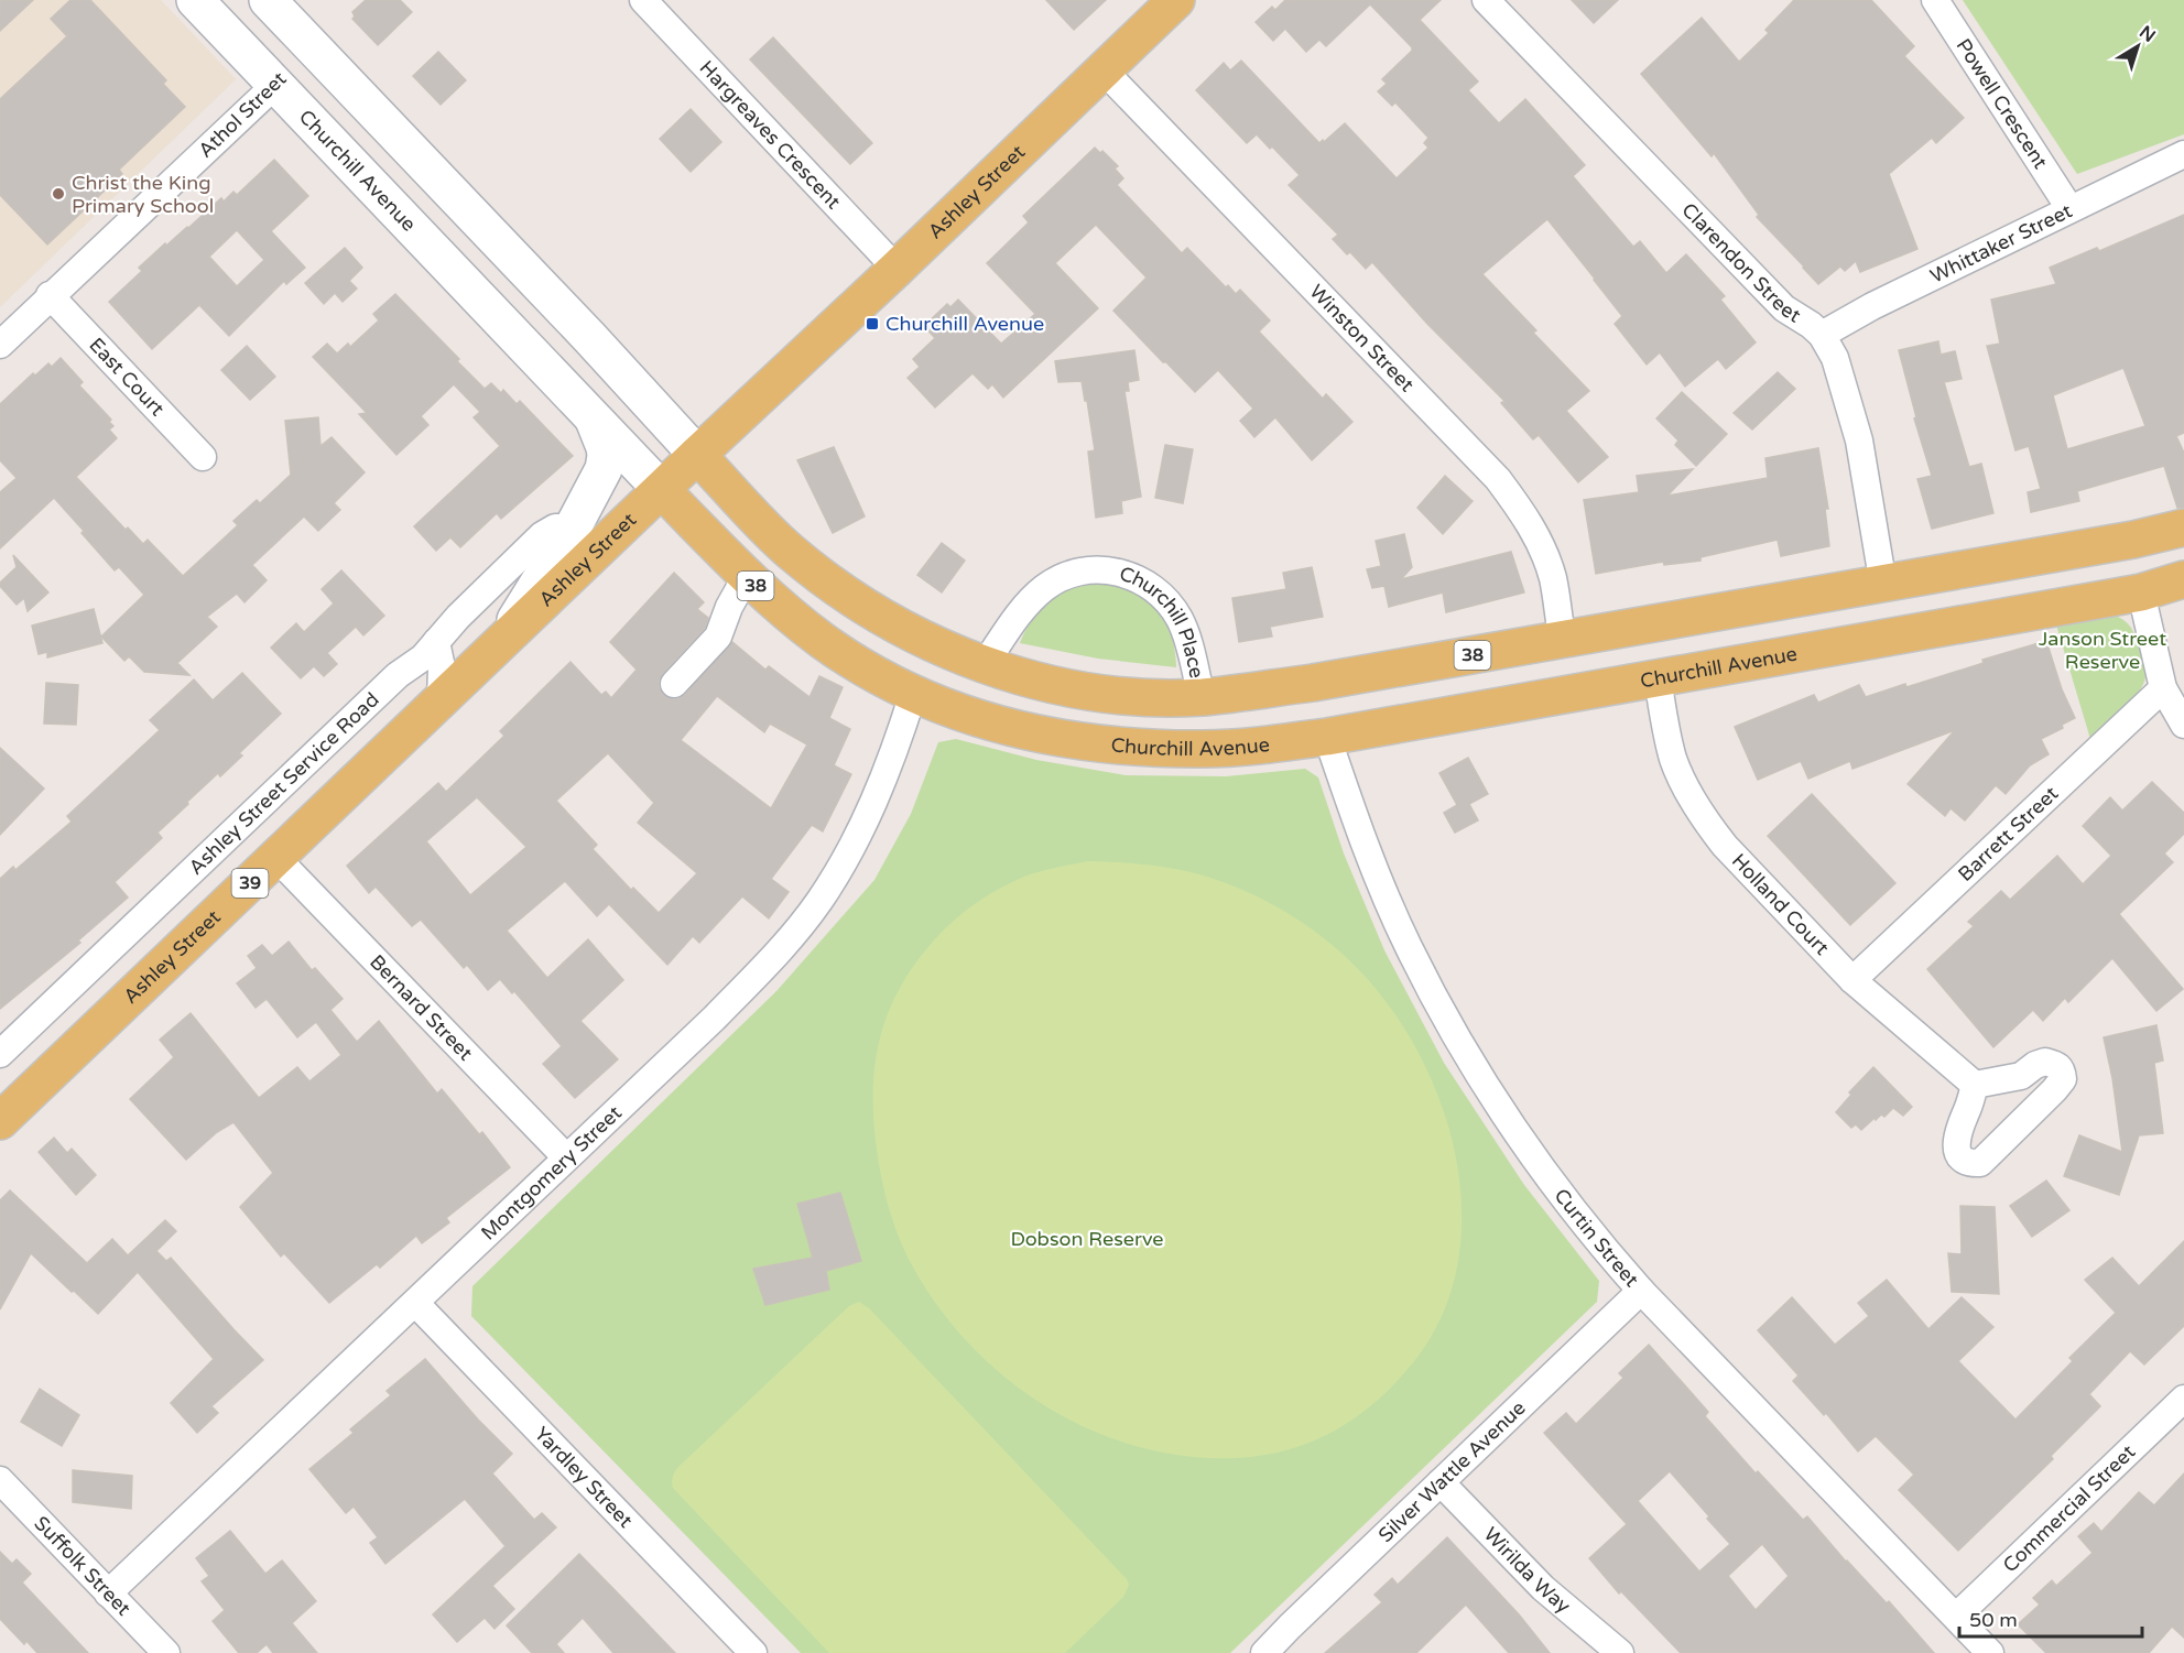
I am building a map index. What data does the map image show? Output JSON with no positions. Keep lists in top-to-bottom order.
{
  "streets": {
    "main road": [
      "Athol Street",
      "Churchill Avenue",
      "Ashley Street",
      "38",
      "39"
    ],
    "street": [
      "Powell Crescent",
      "Hargreaves Crescent",
      "Whittaker Street",
      "Clarendon Street",
      "Winston Street",
      "East Court",
      "Churchill Place",
      "Ashley Street Service Road",
      "Barrett Street",
      "Holland Court",
      "Bernard Street",
      "Montgomery Street",
      "Curtin Street",
      "Silver Wattle Avenue",
      "Yardley Street",
      "Commercial Street",
      "Suffolk Street",
      "Wirilda Way"
    ]
  },
  "crossings": [
    ["Powell Crescent", "Whittaker Street"],
    ["Athol Street", "Churchill Avenue"],
    ["Athol Street", "East Court"],
    ["Athol Street", "38"],
    ["Hargreaves Crescent", "Ashley Street"],
    ["Churchill Avenue", "Ashley Street"],
    ["Churchill Avenue", "Holland Court"],
    ["Churchill Avenue", "Montgomery Street"],
    ["Churchill Avenue", "Curtin Street"],
    ["Ashley Street", "Winston Street"],
    ["Ashley Street", "38"],
    ["Ashley Street", "Bernard Street"],
    ["Whittaker Street", "Clarendon Street"],
    ["Clarendon Street", "38"],
    ["Winston Street", "38"],
    ["38", "Churchill Place"],
    ["Barrett Street", "Holland Court"],
    ["Bernard Street", "Montgomery Street"],
    ["Montgomery Street", "Yardley Street"],
    ["Montgomery Street", "Suffolk Street"],
    ["Curtin Street", "Silver Wattle Avenue"],
    ["Curtin Street", "Commercial Street"],
    ["Silver Wattle Avenue", "Wirilda Way"]
  ],
  "parks": ["Janson Street Reserve", "Dobson Reserve"],
  "places": {
    "other": ["Christ the King Primary School"],
    "transit": ["Churchill Avenue"]
  },
  "scale_bar": "50 m",
  "north": "top right"
}
